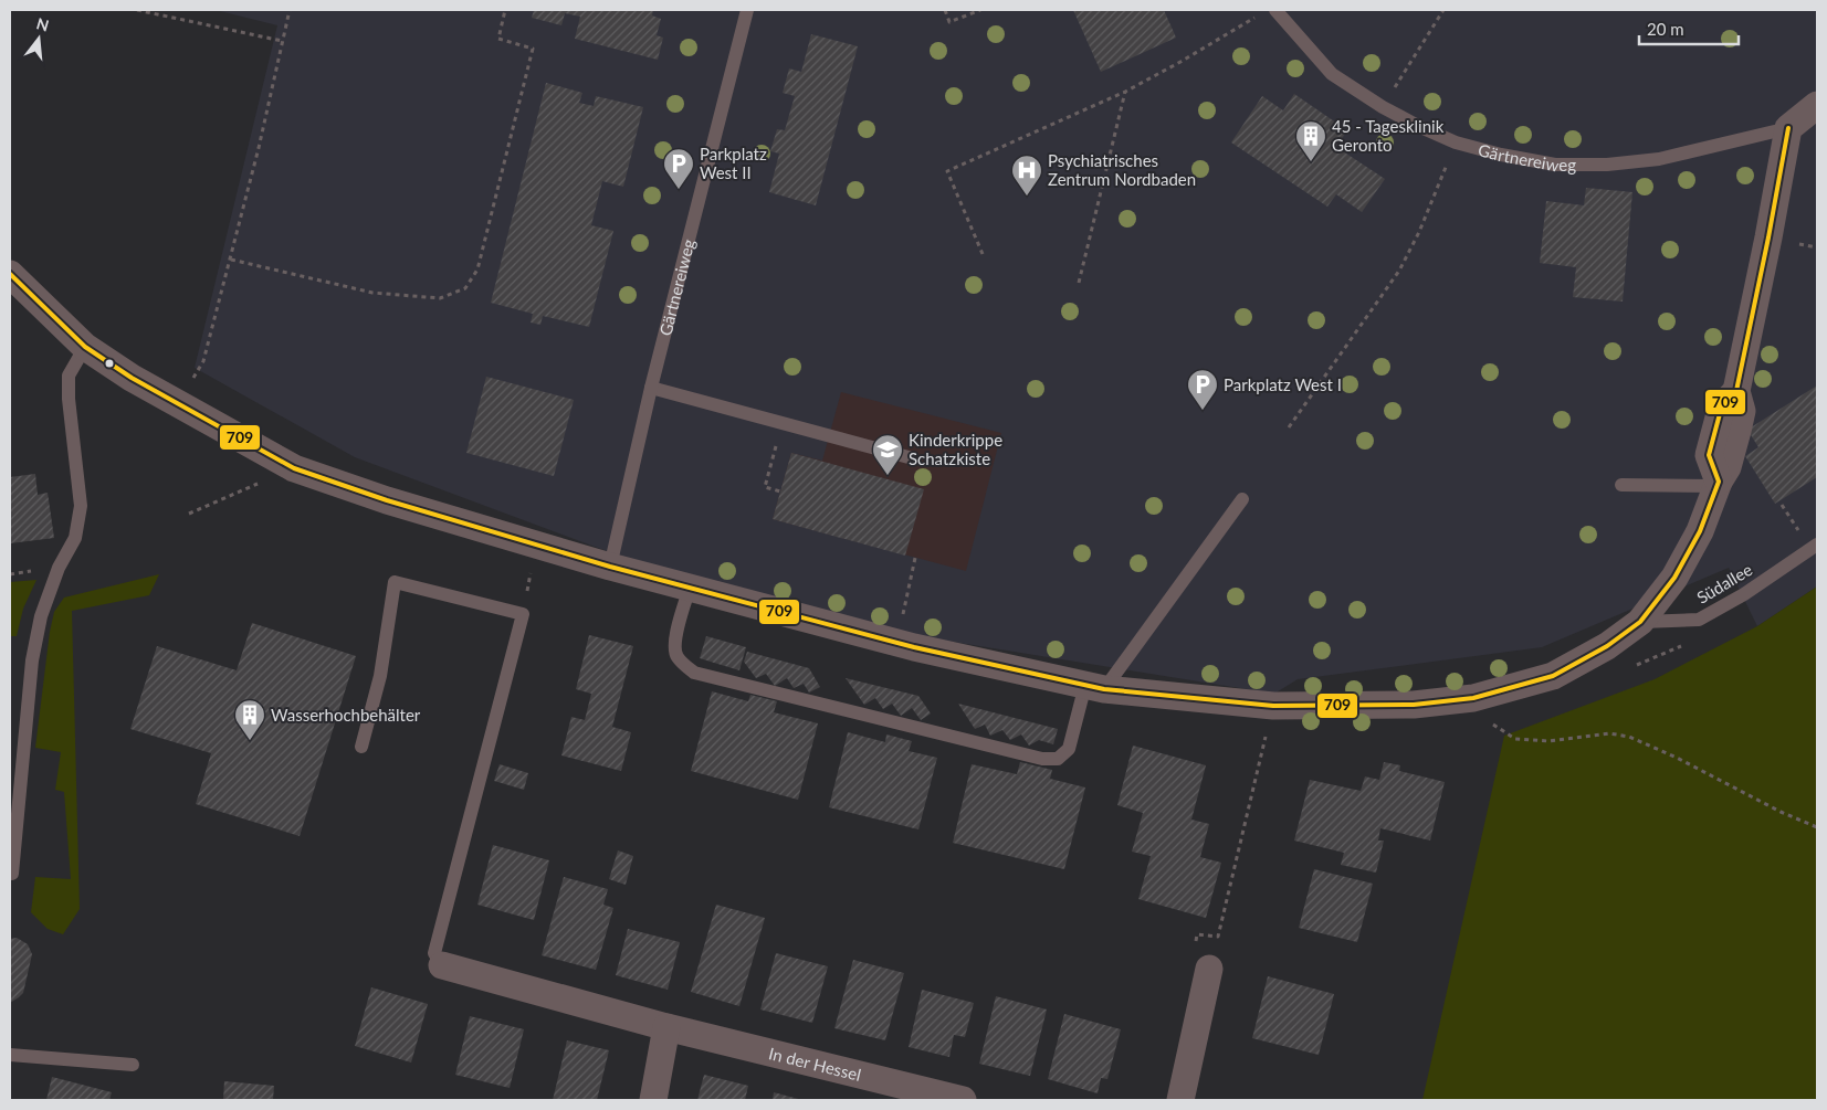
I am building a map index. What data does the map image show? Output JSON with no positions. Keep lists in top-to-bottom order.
{
  "streets": {
    "street": ["Gärtnereiweg", "In der Hessel"],
    "lane": ["Südallee"]
  },
  "places": {
    "building": ["45 - Tagesklinik Geronto", "Wasserhochbehälter"],
    "parking": ["Parkplatz West II", "Parkplatz West I"],
    "hospital": ["Psychiatrisches Zentrum Nordbaden"],
    "school or university": ["Kinderkrippe Schatzkiste"]
  },
  "lines": ["transit line 709"],
  "scale_bar": "20 m",
  "north": "top"
}
